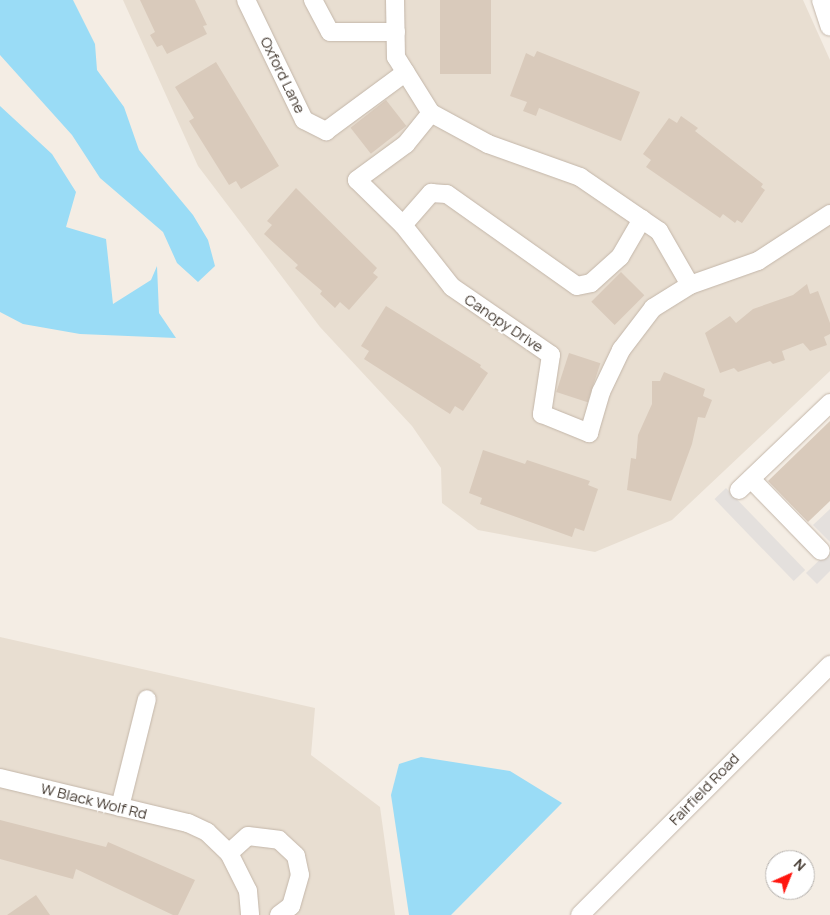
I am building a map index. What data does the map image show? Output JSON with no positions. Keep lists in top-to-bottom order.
{
  "streets": {
    "street": [
      "Oxford Lane",
      "Canopy Drive",
      "Fairfield Road",
      "W Black Wolf Rd"
    ]
  },
  "north": "top right"
}
